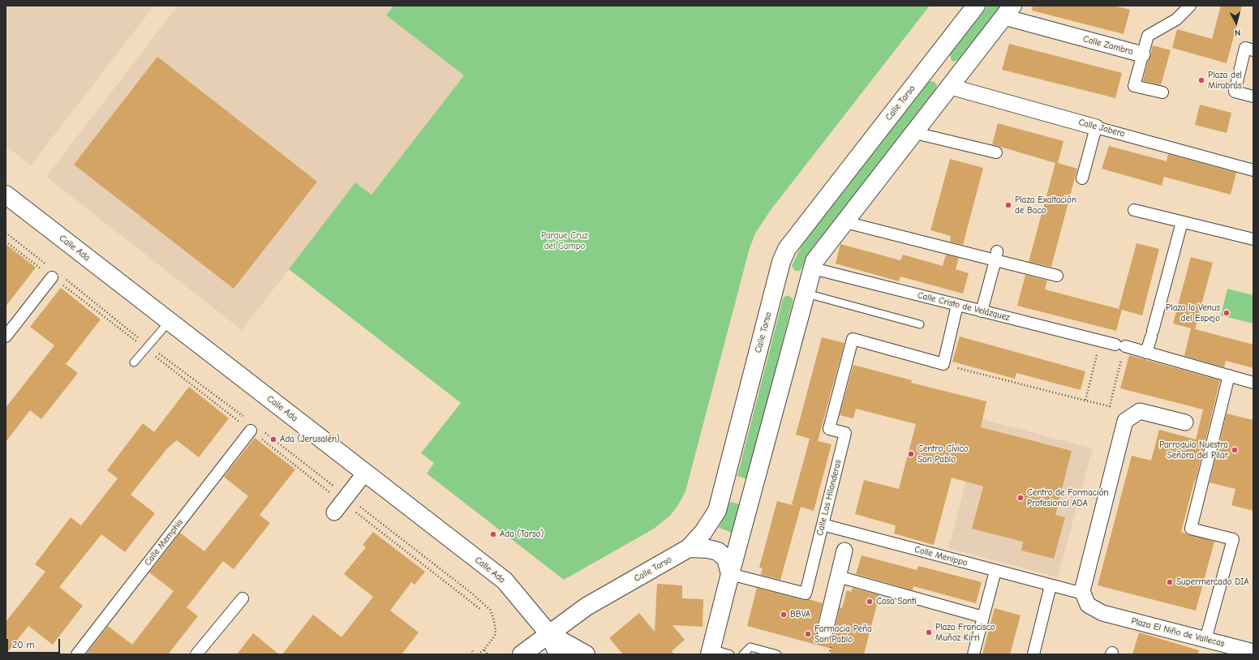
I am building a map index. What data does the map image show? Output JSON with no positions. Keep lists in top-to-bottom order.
{
  "streets": {
    "street": [
      "Calle Zambra",
      "Calle Tarso",
      "Calle Jabera",
      "Calle Ada",
      "Calle Cristo de Velázquez",
      "Calle Las Hilanderas",
      "Calle Memphis",
      "Calle Menippo",
      "Plaza El Niño de Vallecas"
    ]
  },
  "crossings": [
    ["Calle Tarso", "Calle Ada"],
    ["Calle Las Hilanderas", "Calle Menippo"],
    ["Calle Menippo", "Plaza El Niño de Vallecas"]
  ],
  "parks": ["Parque Cruz del Campo"],
  "places": [
    "Plaza del Mirabrás",
    "Plaza Exaltación de Baco",
    "Plaza la Venus del Espejo",
    "Ada (Jerusalén)",
    "Parroquia Nuestra Señora del Pilar",
    "Centro Cívico San Pablo",
    "Centro de Formación Profesional ADA",
    "Ada (Tarso)",
    "Supermercado DIA",
    "Casa Santi",
    "BBVA",
    "Plaza Francisco Muñoz Kirri",
    "Farmacia Peña San Pablo"
  ],
  "scale_bar": "20 m",
  "north": "bottom"
}
